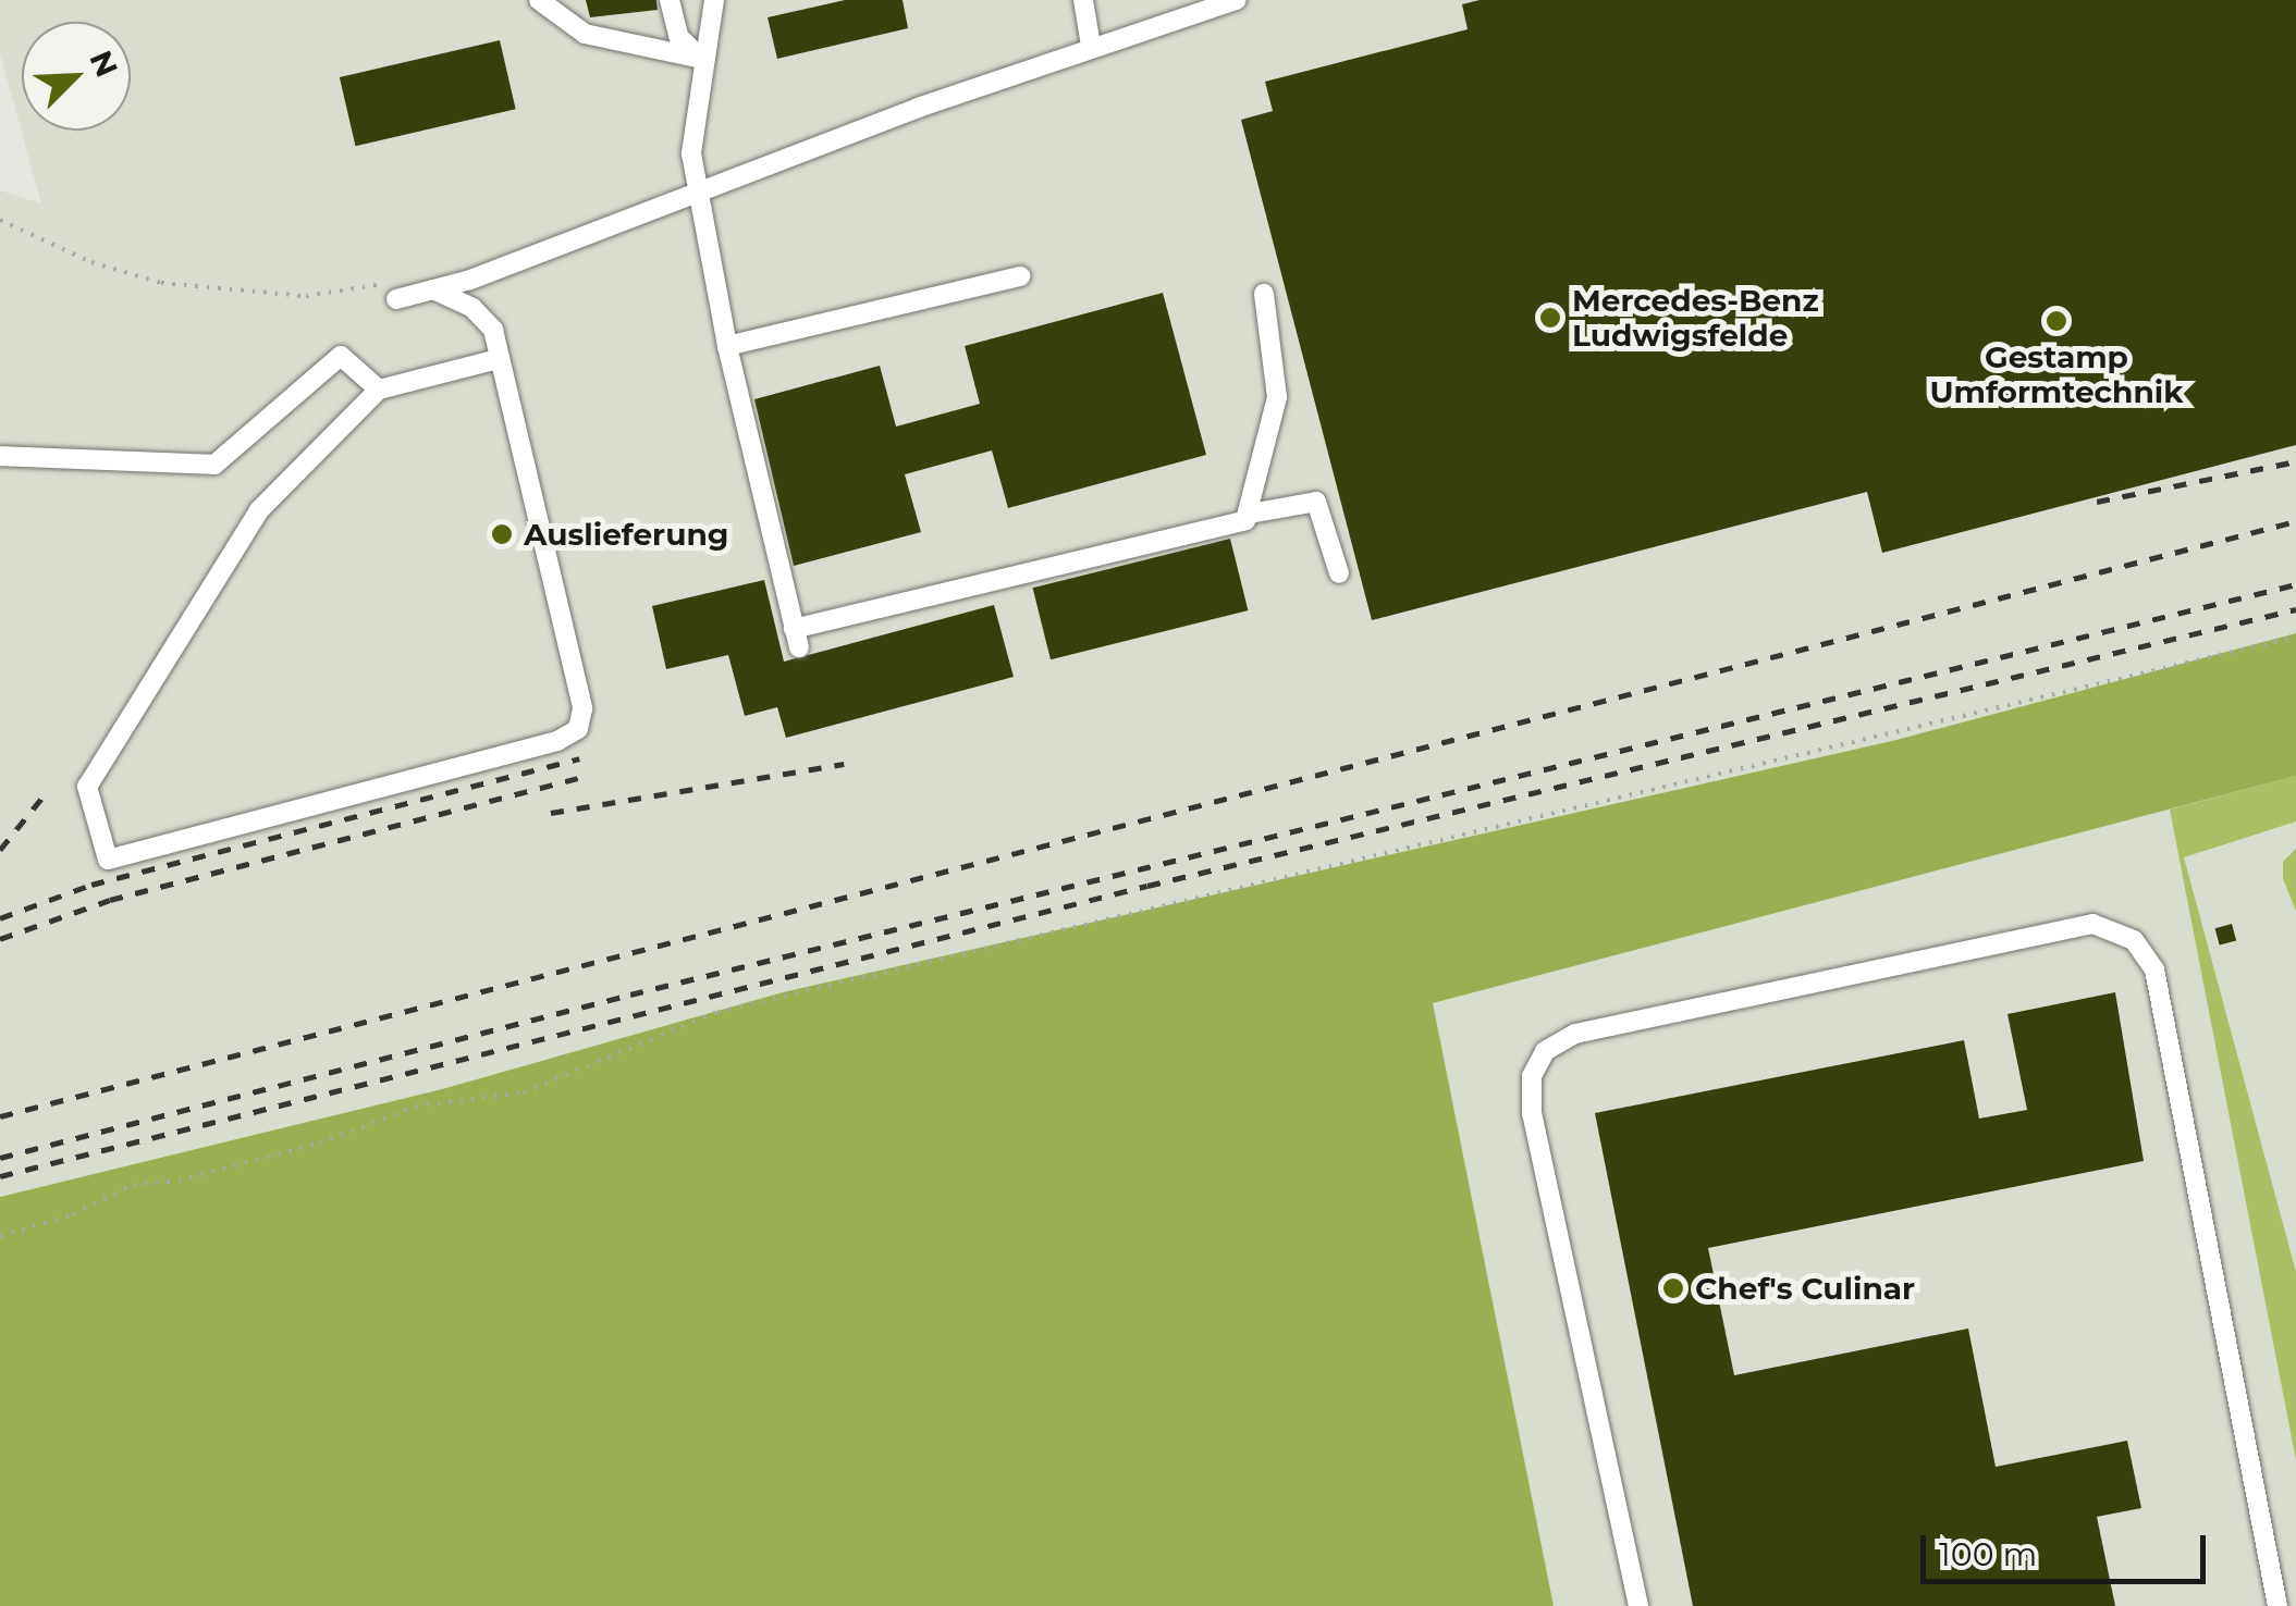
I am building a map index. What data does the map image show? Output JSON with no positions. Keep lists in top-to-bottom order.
{
  "places": [
    "Mercedes-Benz Ludwigsfelde",
    "Gestamp Umformtechnik",
    "Auslieferung",
    "Chef's Culinar"
  ],
  "scale_bar": "100 m",
  "north": "top right"
}
